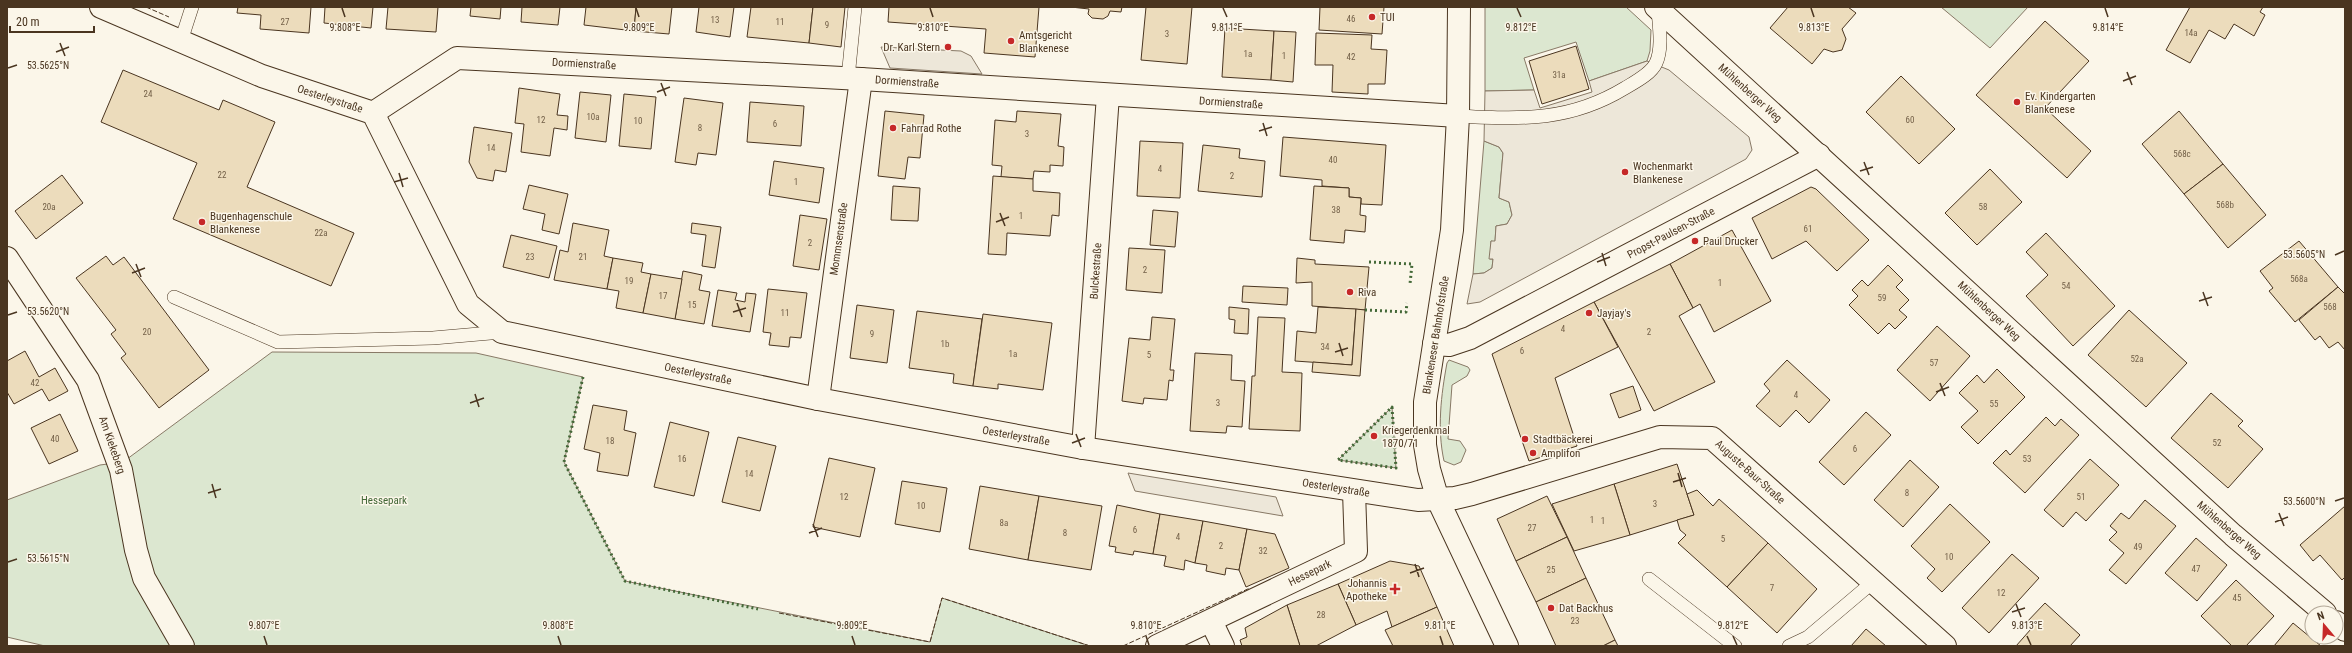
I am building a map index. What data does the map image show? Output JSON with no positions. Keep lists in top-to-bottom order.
{
  "streets": {
    "street": [
      "Dormienstraße",
      "Mühlenberger Weg",
      "Oesterleystraße",
      "Propst-Paulsen-Straße",
      "Mommsenstraße",
      "Bulckestraße",
      "Blankeneser Bahnhofstraße",
      "Am Kiekeberg",
      "Auguste-Baur-Straße",
      "Hessepark"
    ]
  },
  "crossings": [
    ["Dormienstraße", "Oesterleystraße"],
    ["Dormienstraße", "Mommsenstraße"],
    ["Dormienstraße", "Bulckestraße"],
    ["Dormienstraße", "Blankeneser Bahnhofstraße"],
    ["Mühlenberger Weg", "Propst-Paulsen-Straße"],
    ["Oesterleystraße", "Mommsenstraße"],
    ["Oesterleystraße", "Bulckestraße"],
    ["Oesterleystraße", "Blankeneser Bahnhofstraße"],
    ["Oesterleystraße", "Auguste-Baur-Straße"],
    ["Oesterleystraße", "Hessepark"],
    ["Propst-Paulsen-Straße", "Blankeneser Bahnhofstraße"],
    ["Blankeneser Bahnhofstraße", "Auguste-Baur-Straße"]
  ],
  "parks": ["Hessepark"],
  "places": {
    "other": [
      "TUI",
      "Amtsgericht Blankenese",
      "Dr. Karl Stern",
      "Ev. Kindergarten Blankenese",
      "Fahrrad Rothe",
      "Wochenmarkt Blankenese",
      "Bugenhagenschule Blankenese",
      "Paul Drucker",
      "Riva",
      "Jayjay's",
      "Kriegerdenkmal 1870/71",
      "Stadtbäckerei",
      "Amplifon",
      "Dat Backhus"
    ],
    "health": ["Johannis Apotheke"]
  },
  "house_numbers": [
    "46",
    "13",
    "27",
    "11",
    "9",
    "14a",
    "3",
    "1a",
    "1",
    "42",
    "31a",
    "24",
    "10a",
    "12",
    "60",
    "10",
    "6",
    "8",
    "3",
    "14",
    "568c",
    "40",
    "4",
    "22",
    "2",
    "1",
    "568b",
    "20a",
    "58",
    "38",
    "1",
    "61",
    "22a",
    "2",
    "23",
    "21",
    "2",
    "568a",
    "19",
    "1",
    "54",
    "17",
    "59",
    "15",
    "568",
    "11",
    "4",
    "20",
    "2",
    "9",
    "1b",
    "34",
    "6",
    "1a",
    "5",
    "52a",
    "57",
    "42",
    "4",
    "3",
    "55",
    "40",
    "18",
    "52",
    "6",
    "16",
    "53",
    "14",
    "8",
    "12",
    "51",
    "3",
    "10",
    "1",
    "1",
    "8a",
    "27",
    "6",
    "8",
    "4",
    "5",
    "2",
    "49",
    "32",
    "10",
    "47",
    "25",
    "7",
    "12",
    "45",
    "28",
    "23"
  ],
  "scale_bar": "20 m",
  "north": "top",
  "coordinates": [
    "9.808°E",
    "9.809°E",
    "9.810°E",
    "9.811°E",
    "9.812°E",
    "9.813°E",
    "9.814°E",
    "53.5625°N",
    "53.5605°N",
    "53.5620°N",
    "53.5600°N",
    "53.5615°N",
    "9.807°E"
  ]
}
